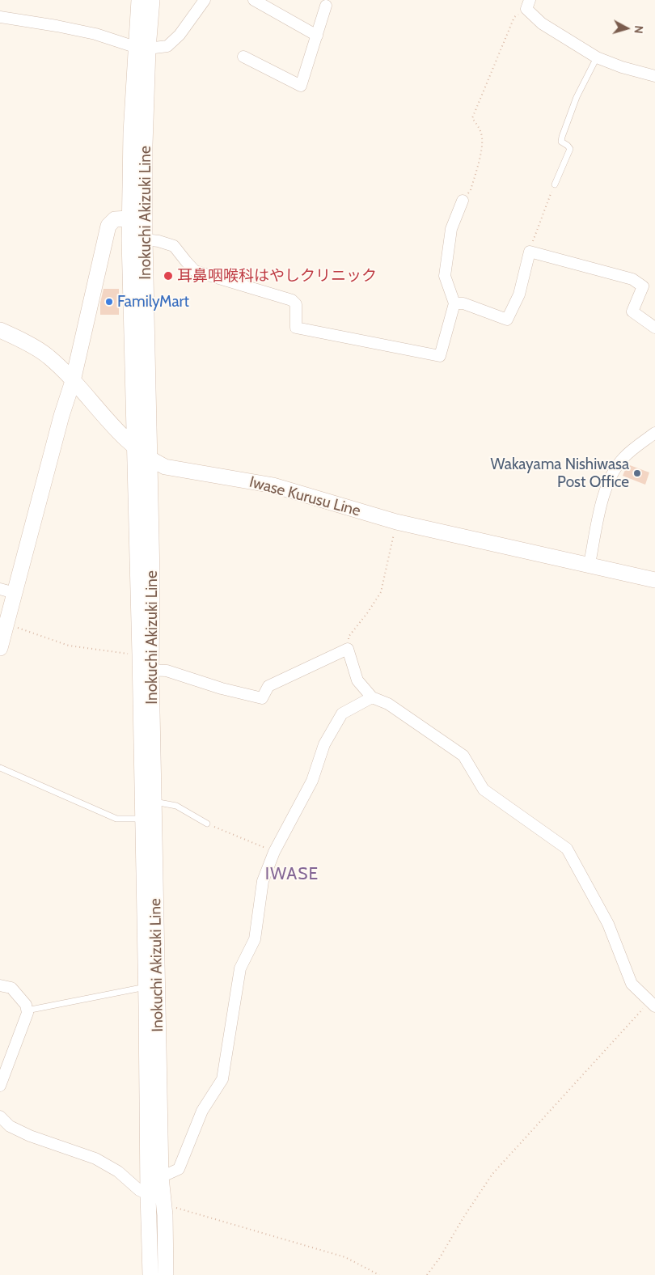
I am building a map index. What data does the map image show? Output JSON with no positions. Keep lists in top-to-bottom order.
{
  "streets": {
    "main road": ["Inokuchi Akizuki Line", "Iwase Kurusu Line"]
  },
  "crossings": [
    ["Inokuchi Akizuki Line", "Iwase Kurusu Line"]
  ],
  "districts": ["IWASE"],
  "places": ["耳鼻咽喉科はやしクリニック", "FamilyMart", "Wakayama Nishiwasa Post Office"],
  "north": "right"
}
